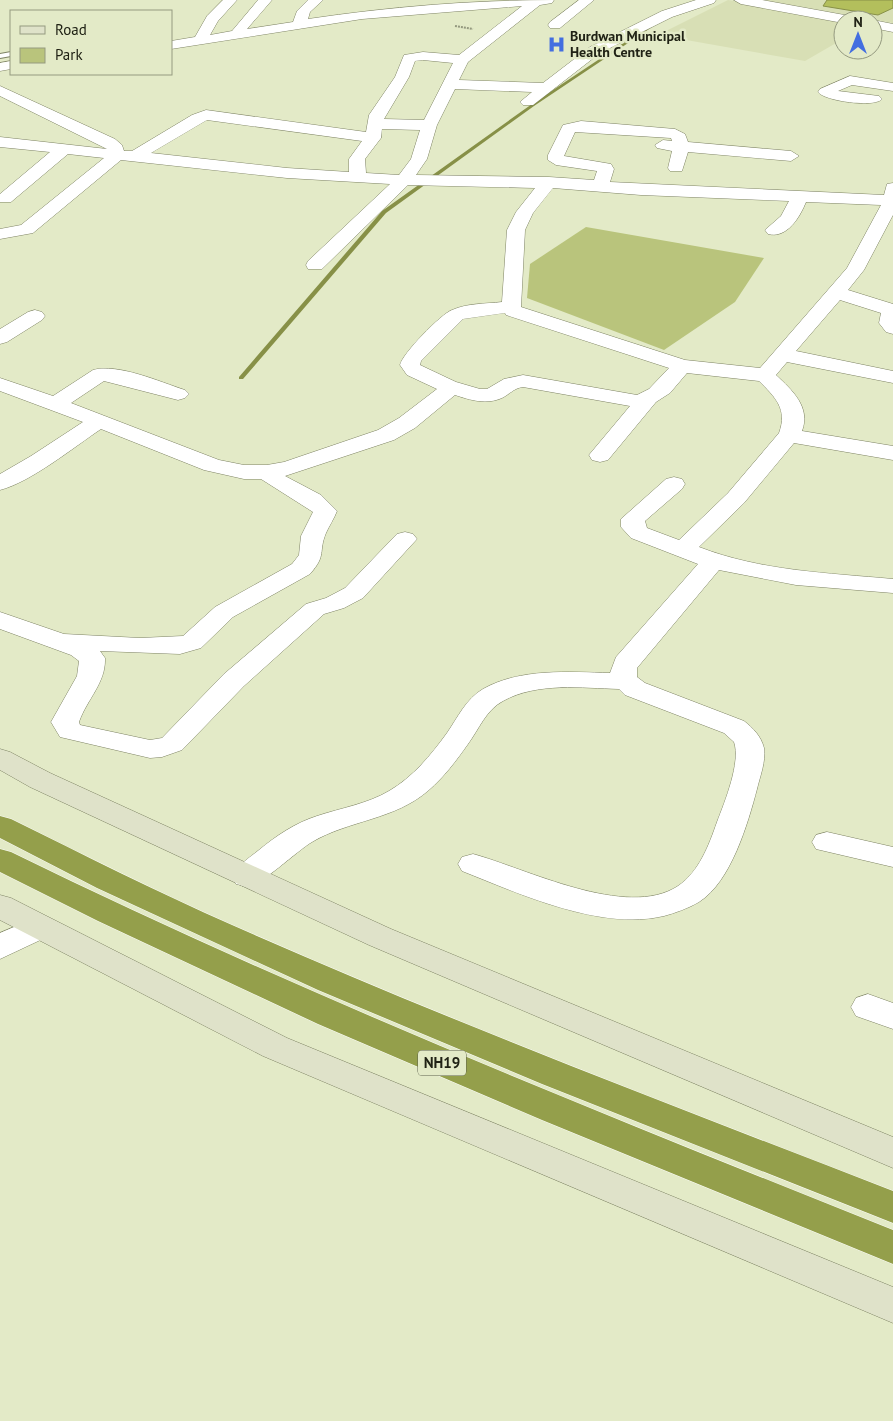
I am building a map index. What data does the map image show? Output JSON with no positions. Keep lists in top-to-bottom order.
{
  "streets": {
    "highway": ["NH19"]
  },
  "places": {
    "hospital": ["Burdwan Municipal Health Centre"]
  },
  "legend": ["Road", "Park"],
  "north": "top"
}
